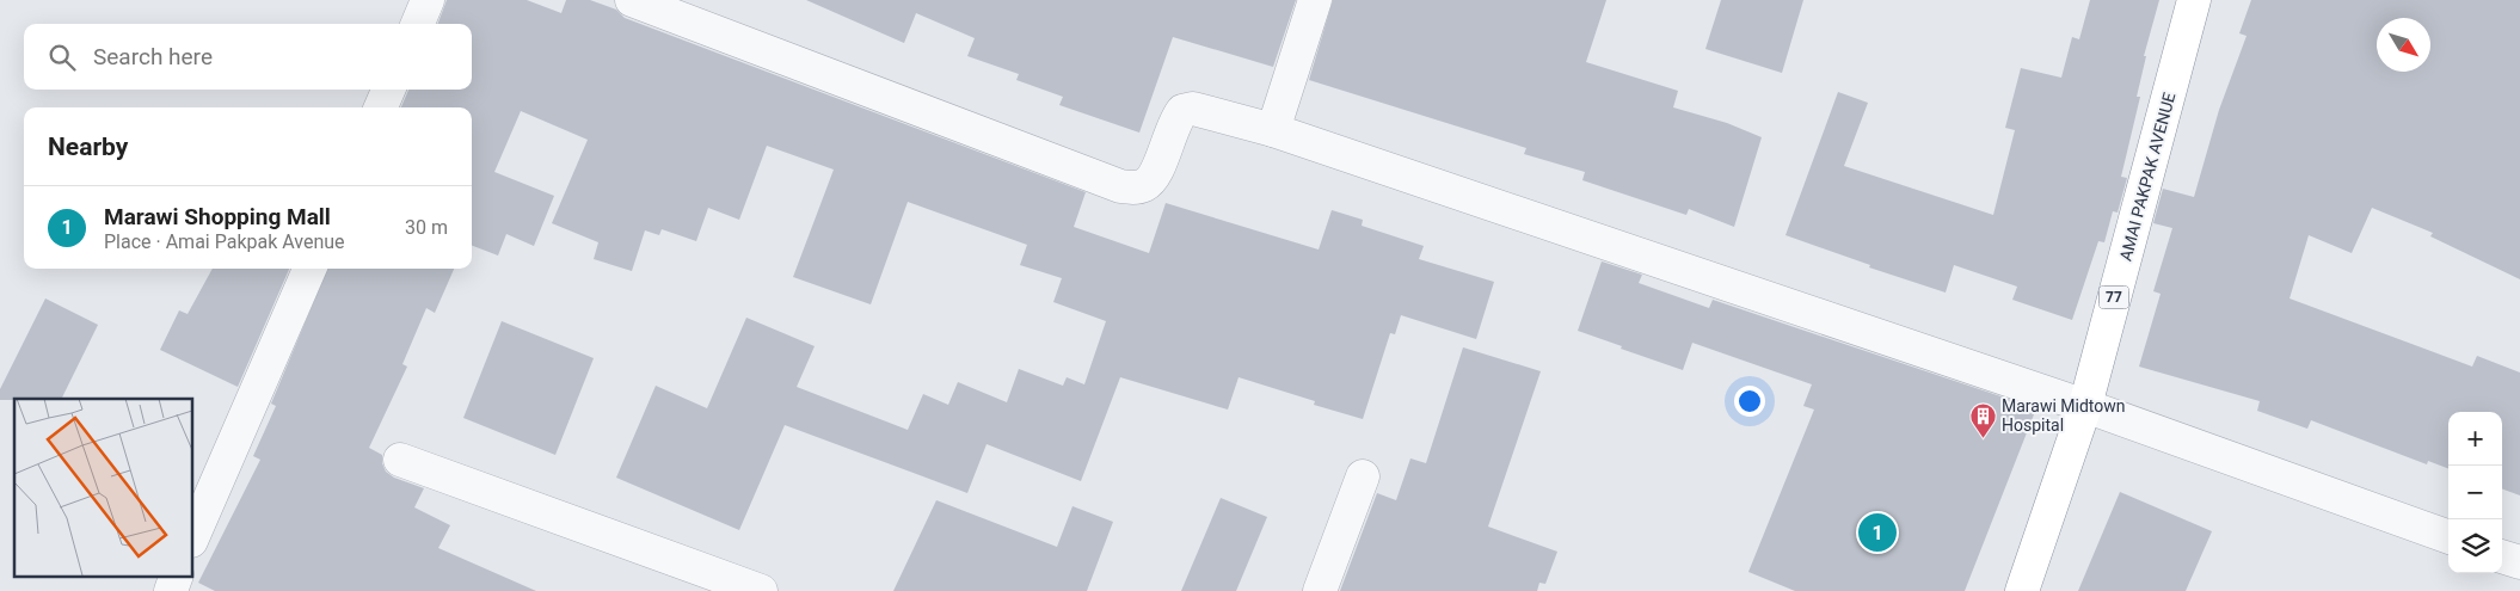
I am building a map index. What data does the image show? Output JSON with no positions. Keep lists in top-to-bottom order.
{
  "streets": {
    "highway": ["AMAI PAKPAK AVENUE", "77"]
  },
  "places": {
    "building": ["Marawi Midtown Hospital"]
  },
  "north": "bottom right",
  "page": {
    "search": "Search here",
    "heading": "Nearby",
    "list": [
      {
        "mark": "1",
        "name": "Marawi Shopping Mall",
        "note": "Place · Amai Pakpak Avenue",
        "value": "30 m"
      }
    ],
    "map_buttons": ["+", "−"],
    "pins": "1"
  }
}
